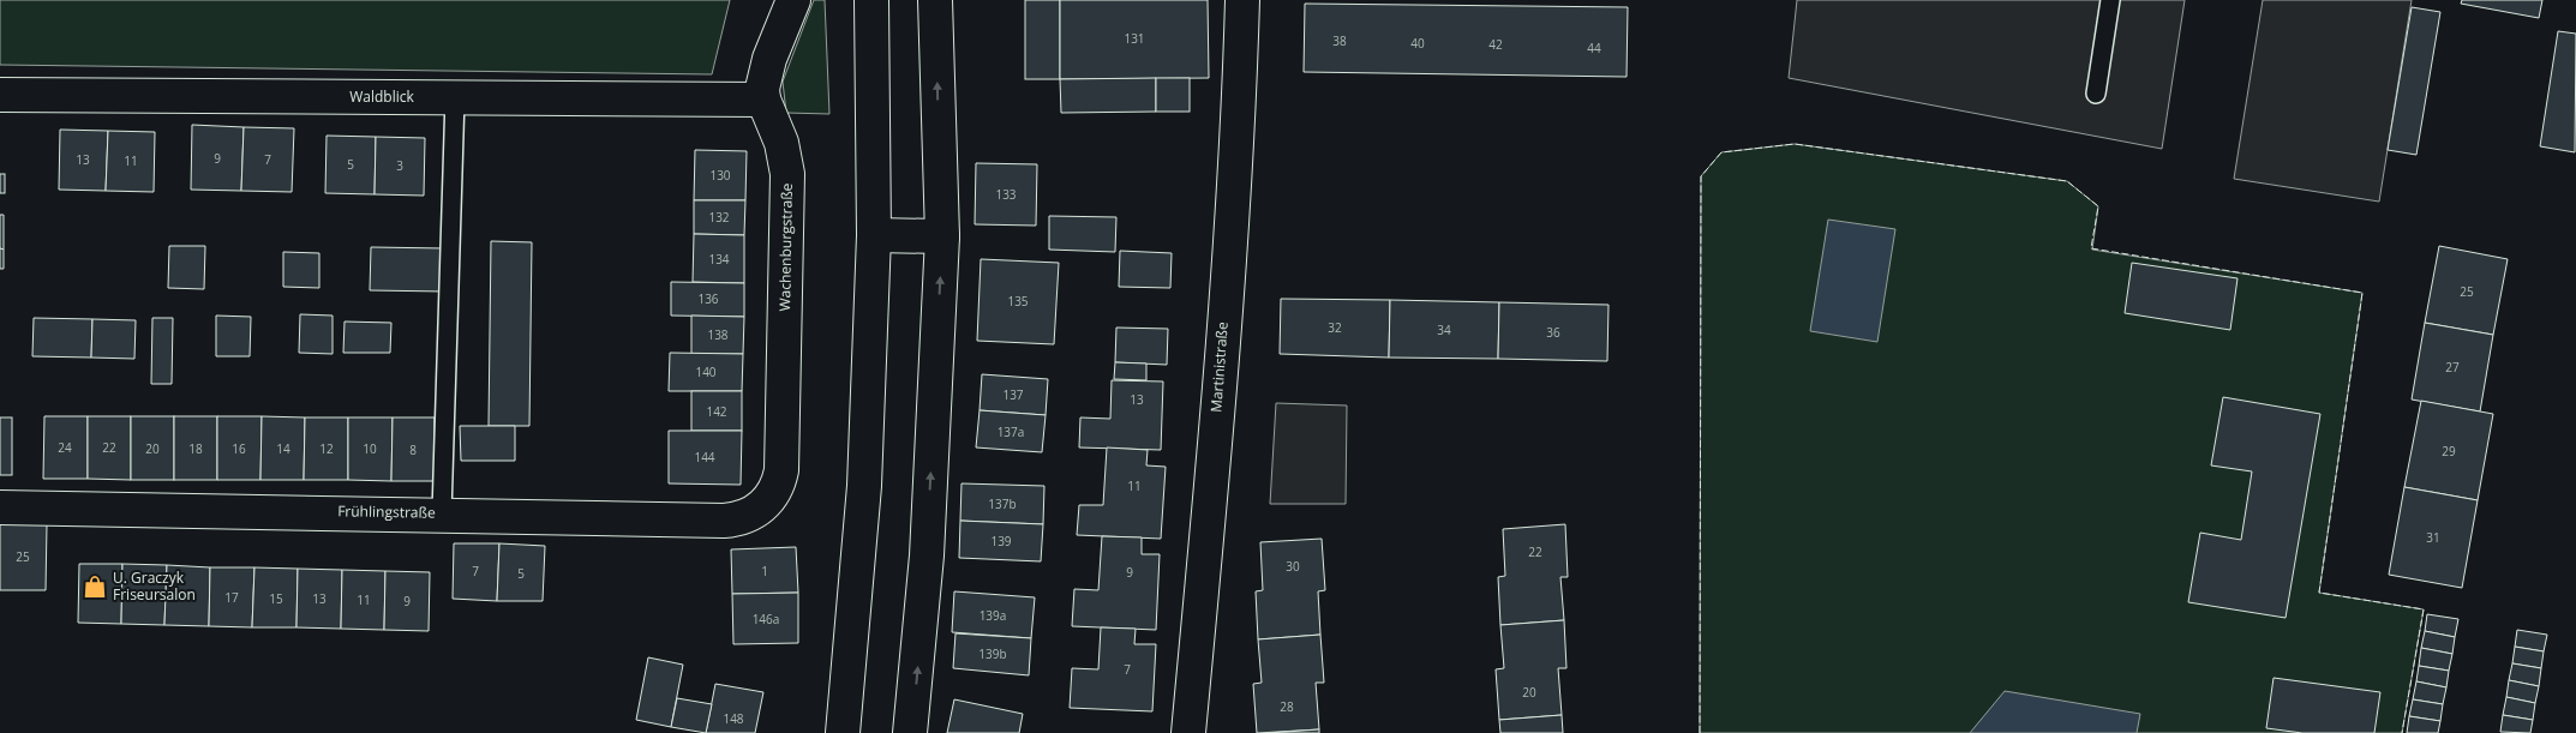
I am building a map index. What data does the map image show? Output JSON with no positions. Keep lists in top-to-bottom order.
{
  "streets": {
    "street": [
      "Waldblick",
      "Wachenburgstraße",
      "Martinistraße",
      "Frühlingstraße"
    ]
  },
  "crossings": [
    ["Waldblick", "Wachenburgstraße"],
    ["Wachenburgstraße", "Frühlingstraße"]
  ],
  "places": {
    "shop": ["U. Graczyk Friseursalon"]
  },
  "house_numbers": [
    "131",
    "38",
    "40",
    "42",
    "44",
    "9",
    "13",
    "7",
    "11",
    "5",
    "3",
    "130",
    "133",
    "132",
    "134",
    "25",
    "136",
    "135",
    "32",
    "34",
    "36",
    "138",
    "27",
    "140",
    "137",
    "13",
    "142",
    "137a",
    "24",
    "22",
    "20",
    "18",
    "16",
    "14",
    "12",
    "10",
    "8",
    "29",
    "144",
    "11",
    "137b",
    "31",
    "139",
    "22",
    "25",
    "30",
    "7",
    "1",
    "9",
    "5",
    "17",
    "15",
    "13",
    "11",
    "9",
    "139a",
    "146a",
    "139b",
    "7",
    "20",
    "28",
    "148"
  ]
}
